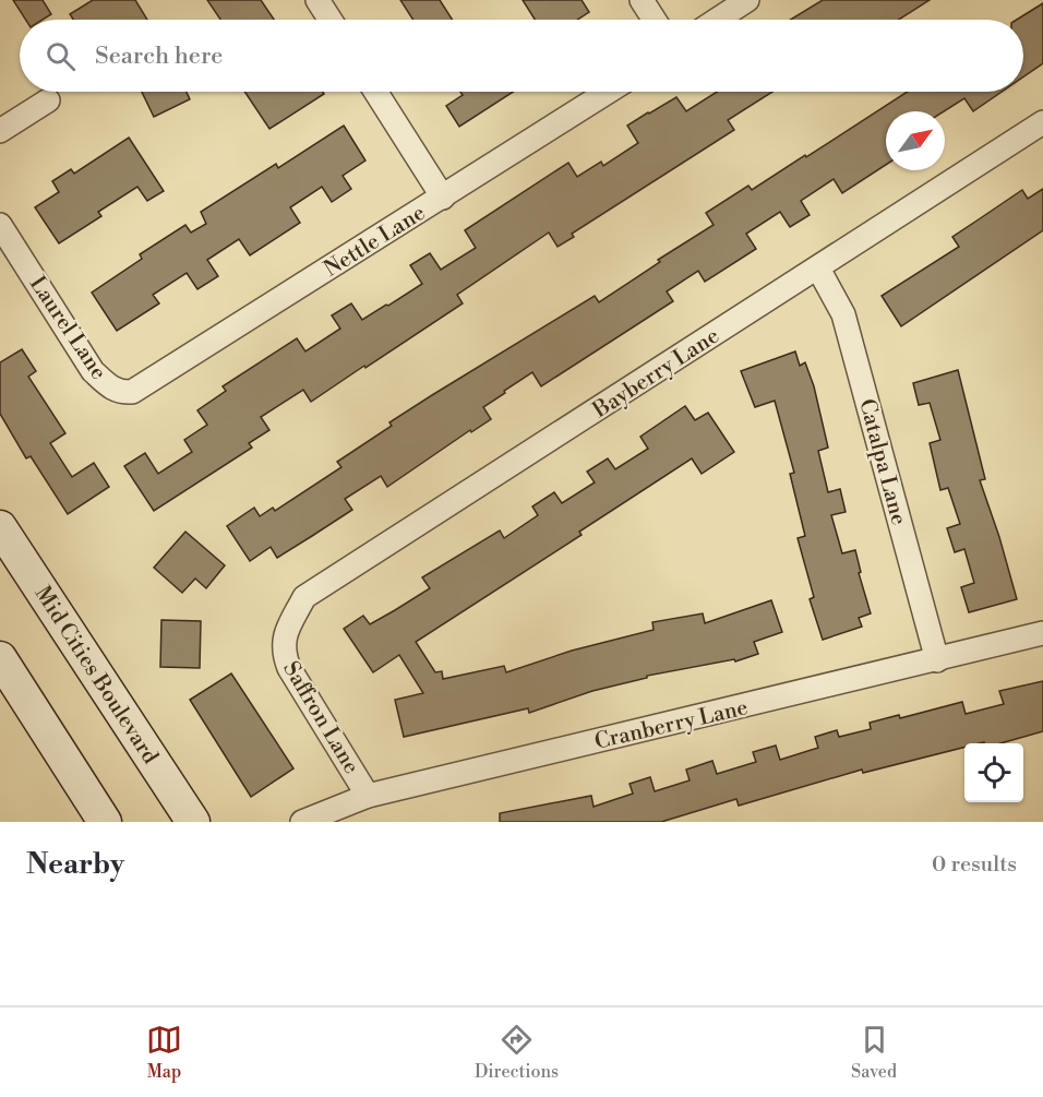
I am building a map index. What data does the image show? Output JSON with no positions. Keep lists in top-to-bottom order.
{
  "streets": {
    "main road": ["Mid Cities Boulevard"],
    "street": [
      "Nettle Lane",
      "Laurel Lane",
      "Bayberry Lane",
      "Catalpa Lane",
      "Saffron Lane",
      "Cranberry Lane"
    ]
  },
  "crossings": [
    ["Nettle Lane", "Laurel Lane"],
    ["Bayberry Lane", "Catalpa Lane"],
    ["Bayberry Lane", "Saffron Lane"],
    ["Catalpa Lane", "Cranberry Lane"],
    ["Saffron Lane", "Cranberry Lane"]
  ],
  "north": "top right",
  "page": {
    "search": "Search here",
    "heading": ["Nearby", "0 results"],
    "nav": ["Map", "Directions", "Saved"]
  }
}
